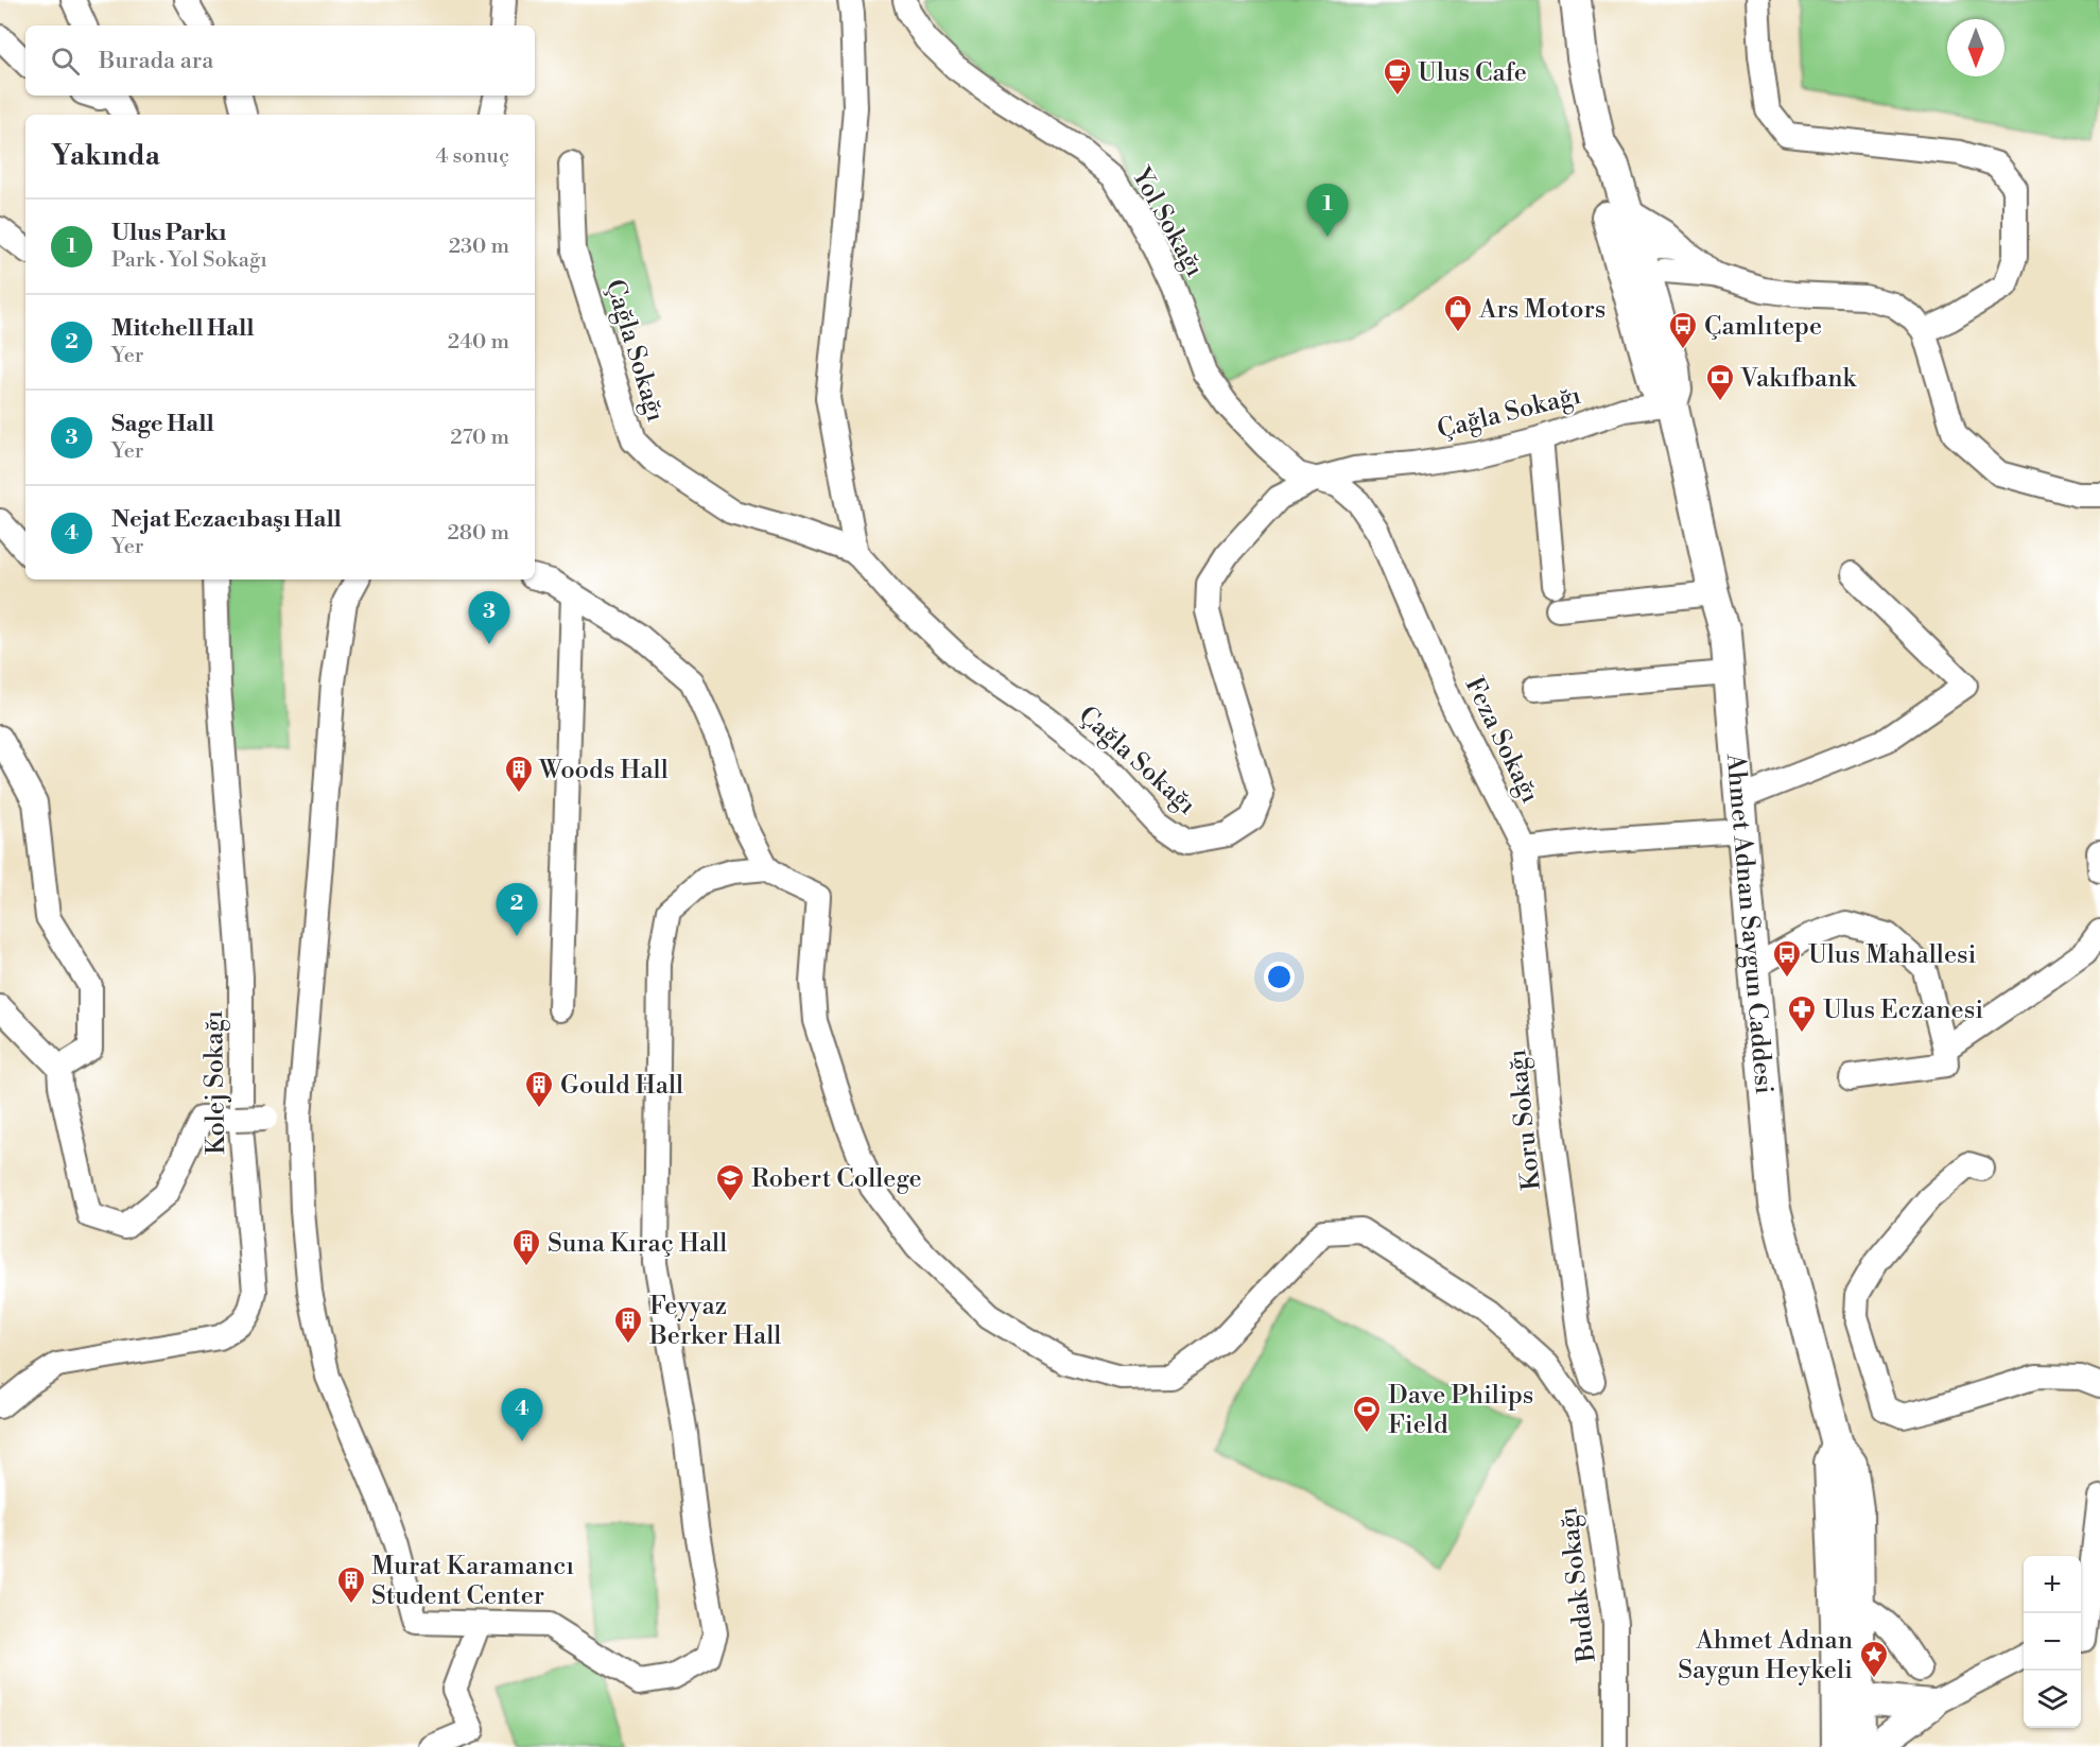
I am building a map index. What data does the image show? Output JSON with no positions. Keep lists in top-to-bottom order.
{
  "streets": {
    "main road": ["Ahmet Adnan Saygun Caddesi"],
    "street": [
      "Yol Sokağı",
      "Çağla Sokağı",
      "Feza Sokağı",
      "Kolej Sokağı",
      "Koru Sokağı",
      "Budak Sokağı"
    ]
  },
  "crossings": [
    ["Yol Sokağı", "Çağla Sokağı"],
    ["Yol Sokağı", "Feza Sokağı"],
    ["Çağla Sokağı", "Feza Sokağı"],
    ["Çağla Sokağı", "Ahmet Adnan Saygun Caddesi"],
    ["Feza Sokağı", "Koru Sokağı"]
  ],
  "places": {
    "cafe": ["Ulus Cafe"],
    "shop": ["Ars Motors"],
    "bus stop": ["Çamlıtepe", "Ulus Mahallesi"],
    "bank": ["Vakıfbank"],
    "building": [
      "Woods Hall",
      "Gould Hall",
      "Suna Kıraç Hall",
      "Feyyaz Berker Hall",
      "Murat Karamancı Student Center"
    ],
    "pharmacy": ["Ulus Eczanesi"],
    "school or university": ["Robert College"],
    "sports": ["Dave Philips Field"],
    "place": ["Ahmet Adnan Saygun Heykeli"]
  },
  "north": "bottom",
  "page": {
    "search": "Burada ara",
    "heading": ["Yakında", "4 sonuç"],
    "pins": [
      "1",
      "3",
      "2",
      "4"
    ],
    "list": [
      {
        "mark": "1",
        "name": "Ulus Parkı",
        "note": "Park · Yol Sokağı",
        "value": "230 m"
      },
      {
        "mark": "2",
        "name": "Mitchell Hall",
        "note": "Yer",
        "value": "240 m"
      },
      {
        "mark": "3",
        "name": "Sage Hall",
        "note": "Yer",
        "value": "270 m"
      },
      {
        "mark": "4",
        "name": "Nejat Eczacıbaşı Hall",
        "note": "Yer",
        "value": "280 m"
      }
    ],
    "map_buttons": ["+", "−"]
  }
}
